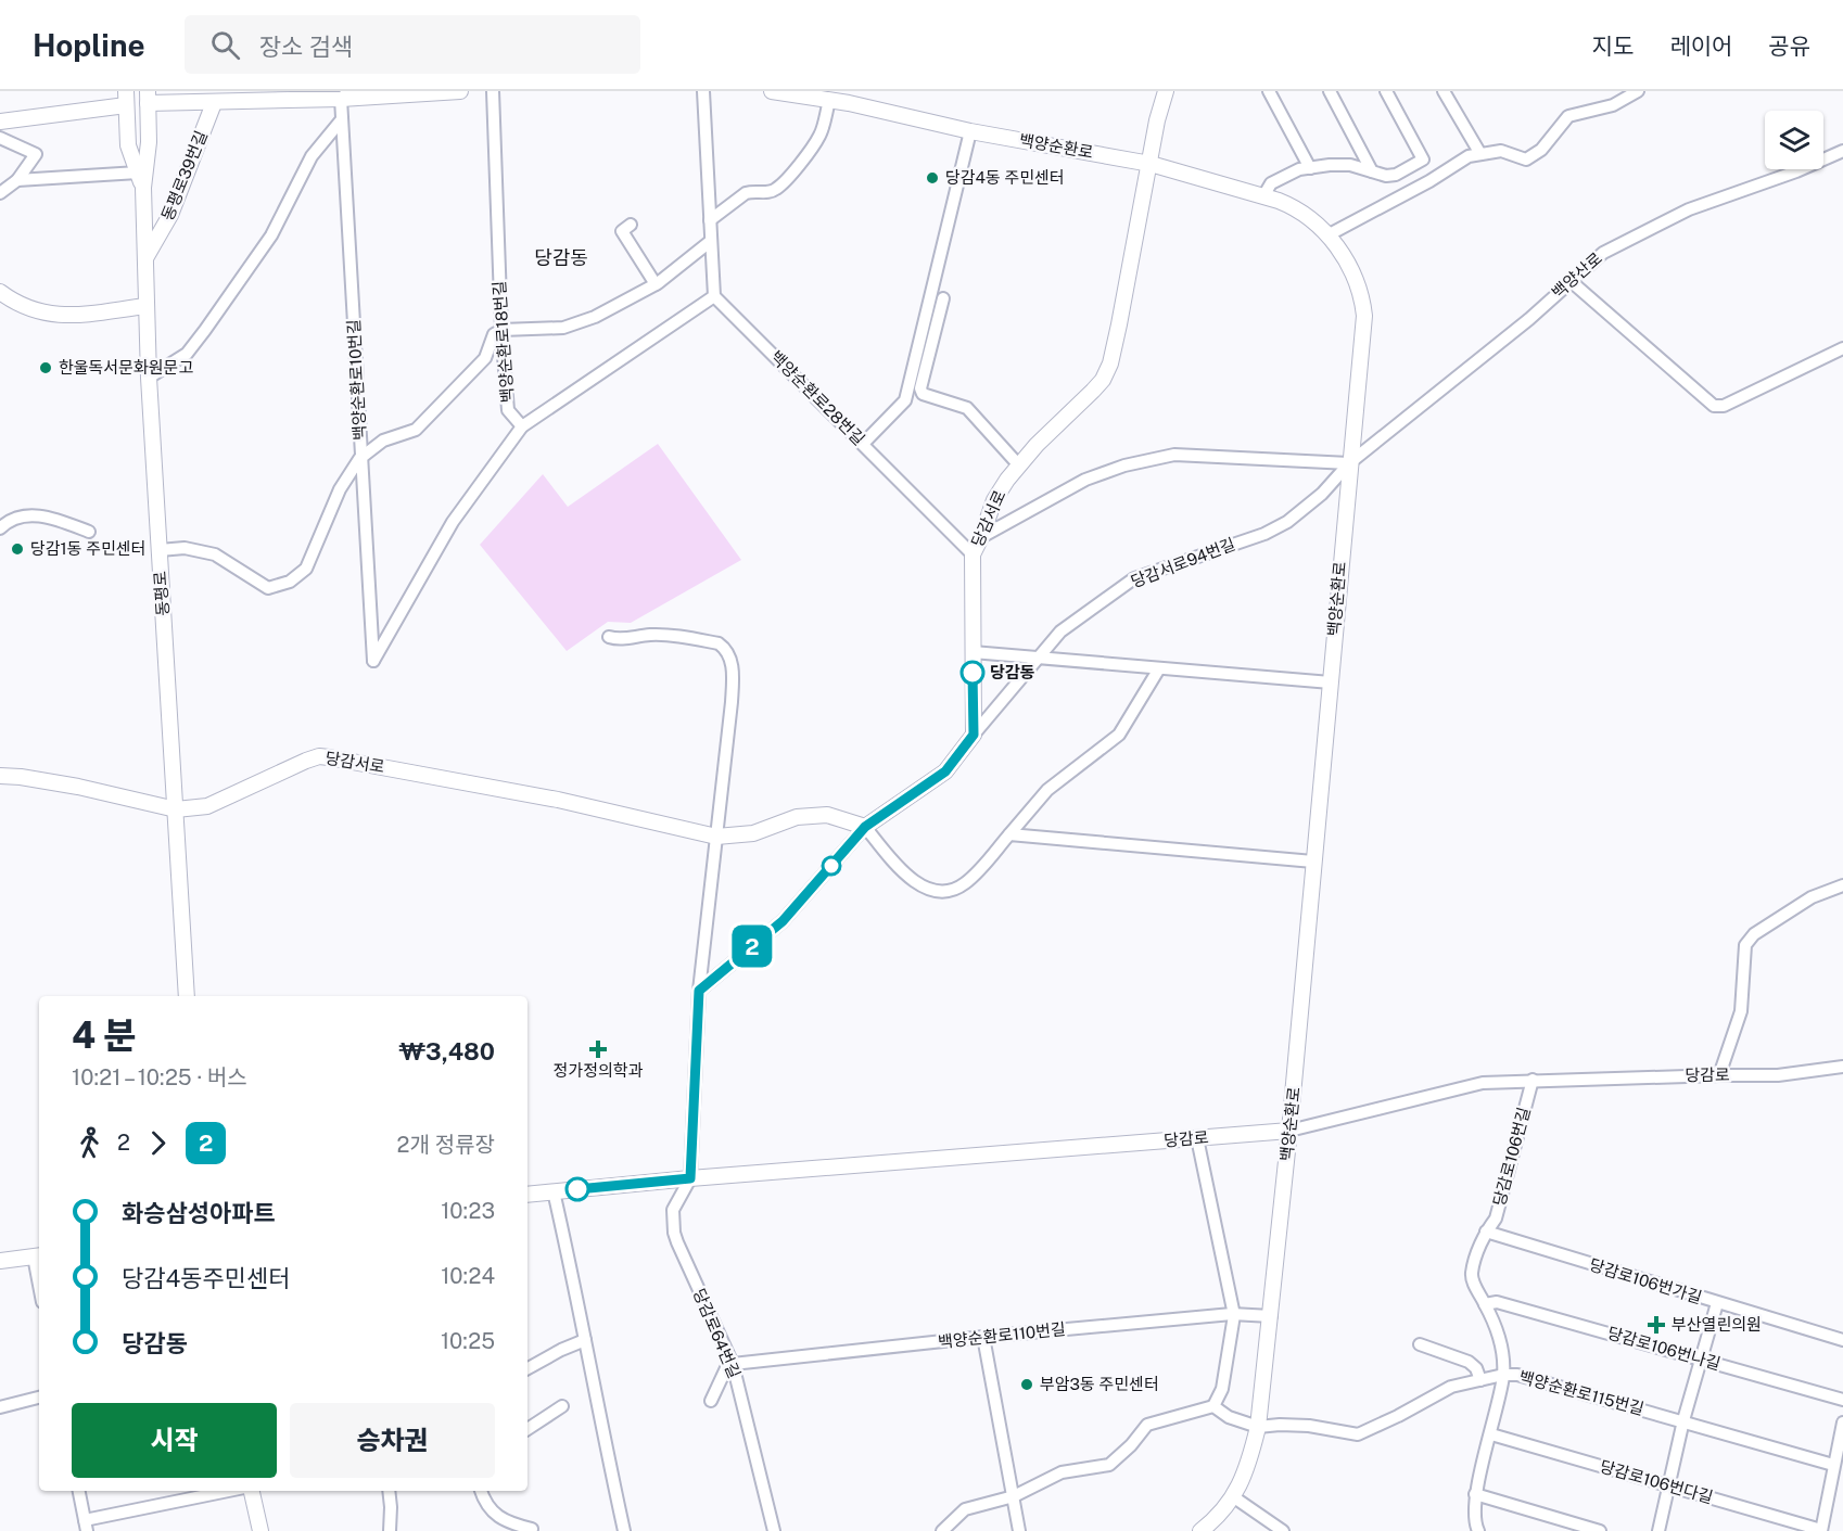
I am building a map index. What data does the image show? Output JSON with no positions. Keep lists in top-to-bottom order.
{
  "streets": {
    "main road": [
      "백양순환로",
      "동평로39번길",
      "당감서로",
      "동평로",
      "당감로"
    ],
    "street": [
      "백양산로",
      "백양순환로18번길",
      "백양순환로10번길",
      "백양순환로28번길",
      "당감서로94번길",
      "당감로106번길",
      "당감로106번가길",
      "당감로64번길",
      "백양순환로110번길",
      "당감로106번나길",
      "백양순환로115번길",
      "당감로106번다길"
    ]
  },
  "crossings": [
    ["백양순환로", "백양산로"],
    ["백양순환로", "당감서로"],
    ["백양순환로", "당감서로94번길"],
    ["백양순환로", "당감로"],
    ["백양순환로", "백양순환로110번길"],
    ["백양순환로", "백양순환로115번길"],
    ["동평로39번길", "동평로"],
    ["백양산로", "당감서로94번길"],
    ["백양순환로18번길", "백양순환로10번길"],
    ["백양순환로28번길", "당감서로"],
    ["당감서로", "당감서로94번길"],
    ["당감서로", "동평로"],
    ["당감로", "당감로106번길"],
    ["당감로", "당감로64번길"],
    ["당감로106번길", "당감로106번가길"],
    ["당감로106번길", "당감로106번나길"],
    ["당감로106번길", "백양순환로115번길"],
    ["당감로106번길", "당감로106번다길"],
    ["당감로64번길", "백양순환로110번길"]
  ],
  "districts": ["당감동"],
  "places": {
    "other": [
      "당감4동 주민센터",
      "한울독서문화원문고",
      "당감1동 주민센터",
      "당감동",
      "부암3동 주민센터"
    ],
    "health": ["정가정의학과", "부산열린의원"]
  },
  "lines": ["bus line 2"],
  "page": {
    "header": "Hopline",
    "search": "장소 검색",
    "nav": ["지도", "레이어", "공유"],
    "on_map": "2",
    "heading": ["4 분", "10:21 – 10:25 · 버스", "₩3,480"],
    "legs": ["2", "2", "2개 정류장"],
    "list": [
      {
        "name": "화승삼성아파트",
        "value": "10:23"
      },
      {
        "name": "당감4동주민센터",
        "value": "10:24"
      },
      {
        "name": "당감동",
        "value": "10:25"
      }
    ],
    "buttons": ["시작", "승차권"]
  }
}
